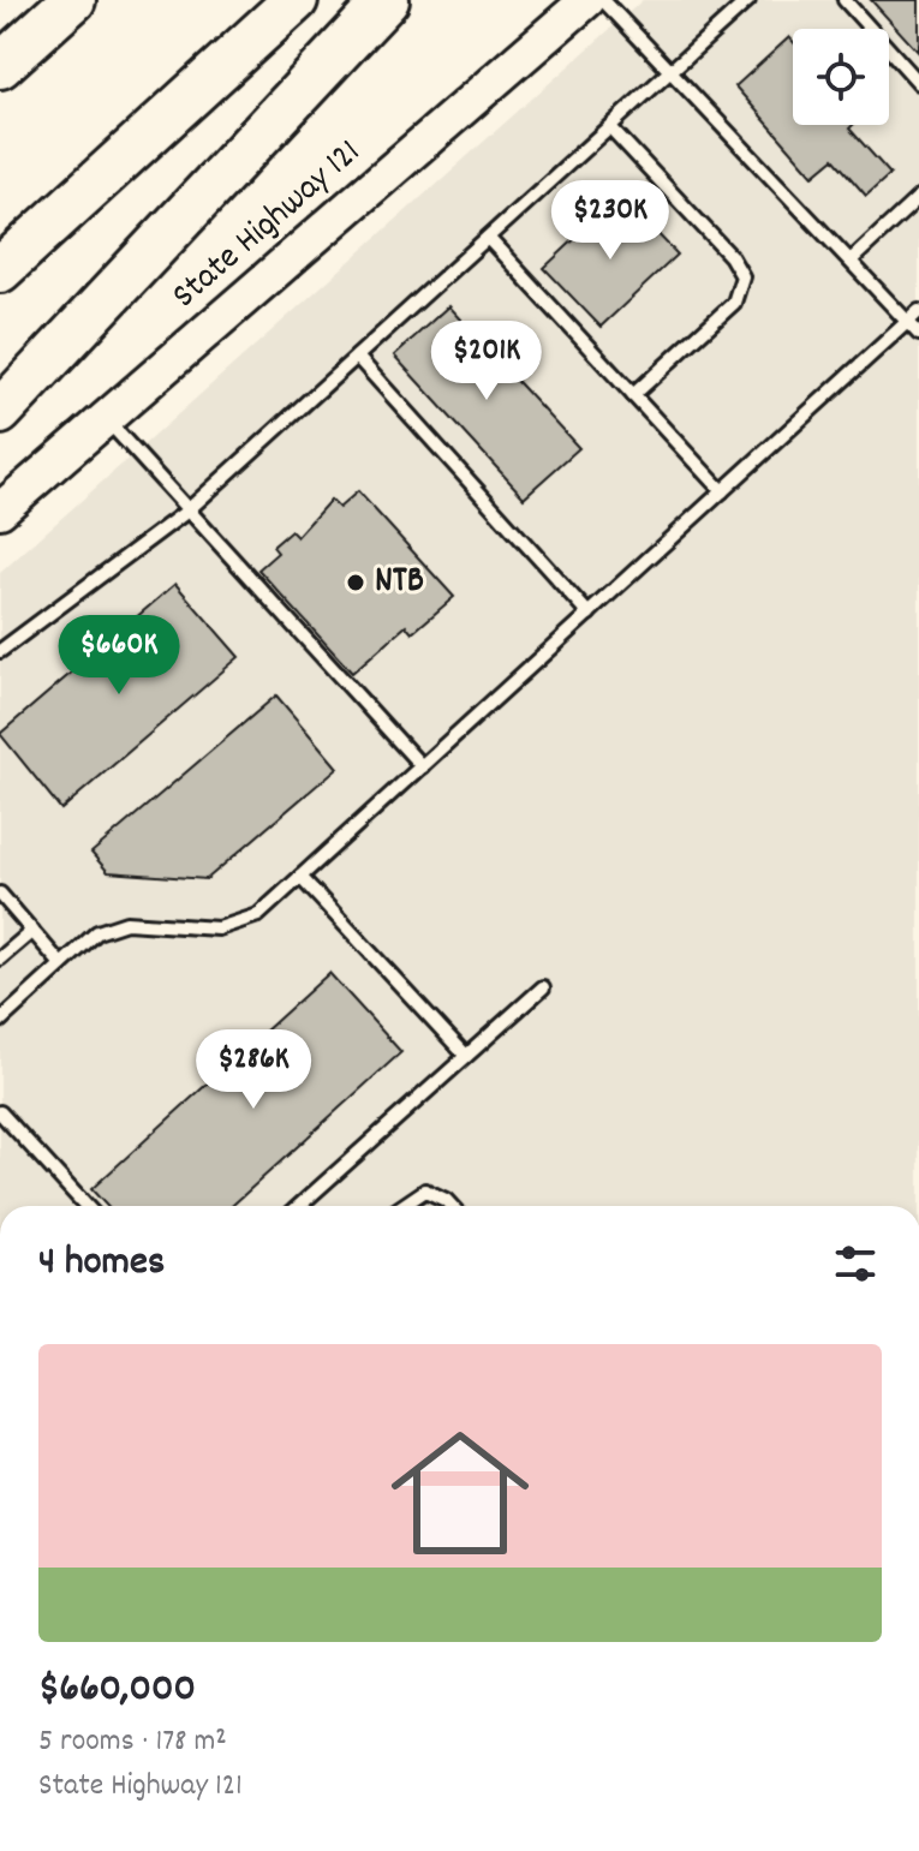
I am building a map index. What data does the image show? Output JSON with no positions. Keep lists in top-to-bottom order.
{
  "streets": {
    "main road": ["State Highway 121"]
  },
  "places": ["NTB"],
  "page": {
    "price": [
      "$230K",
      "$201K",
      "$660K",
      "$286K"
    ],
    "heading": "4 homes",
    "list": [
      {
        "name": "$660,000",
        "note": "5 rooms · 178 m² · State Highway 121"
      }
    ]
  }
}
